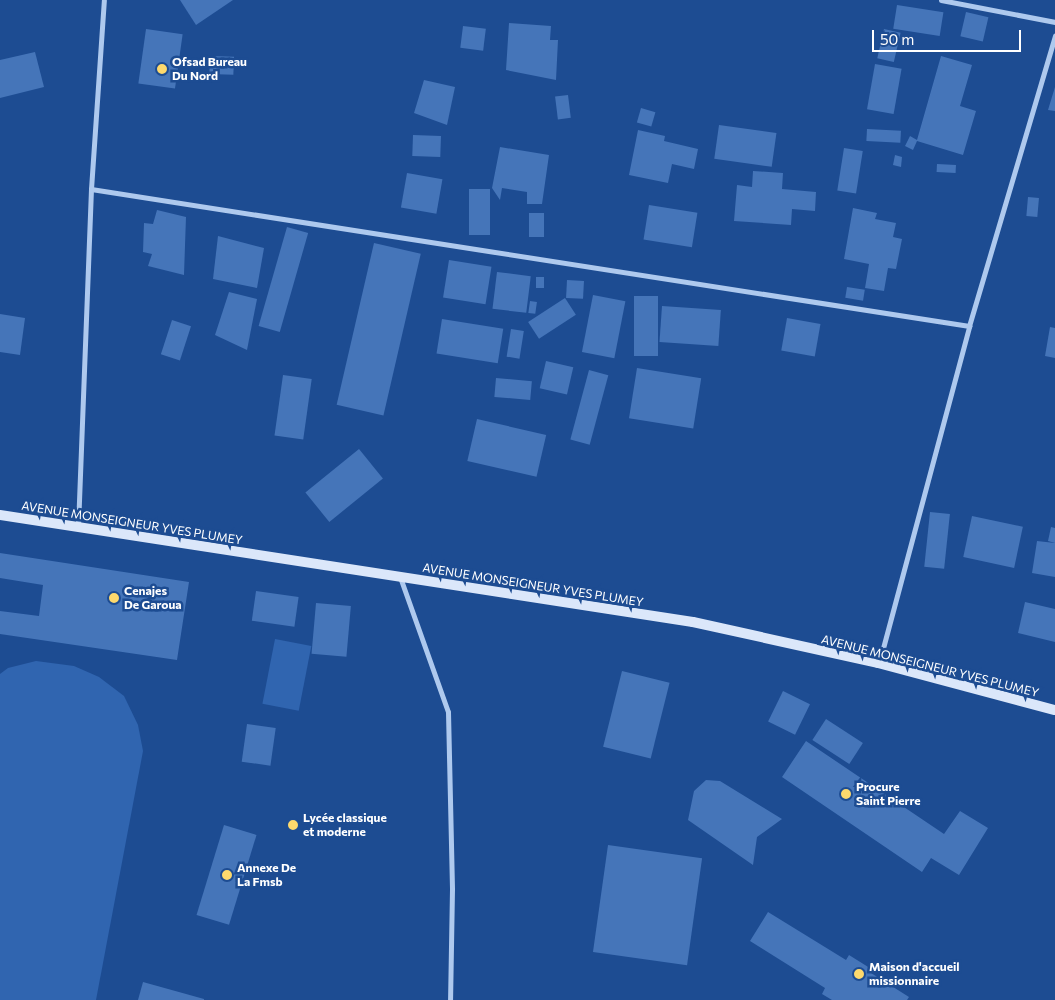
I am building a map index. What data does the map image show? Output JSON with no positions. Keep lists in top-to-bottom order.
{
  "streets": {
    "main road": ["AVENUE MONSEIGNEUR YVES PLUMEY"]
  },
  "places": [
    "Ofsad Bureau Du Nord",
    "Cenajes De Garoua",
    "Procure Saint Pierre",
    "Lycée classique et moderne",
    "Annexe De La Fmsb",
    "Maison d'accueil missionnaire"
  ],
  "scale_bar": "50 m"
}
